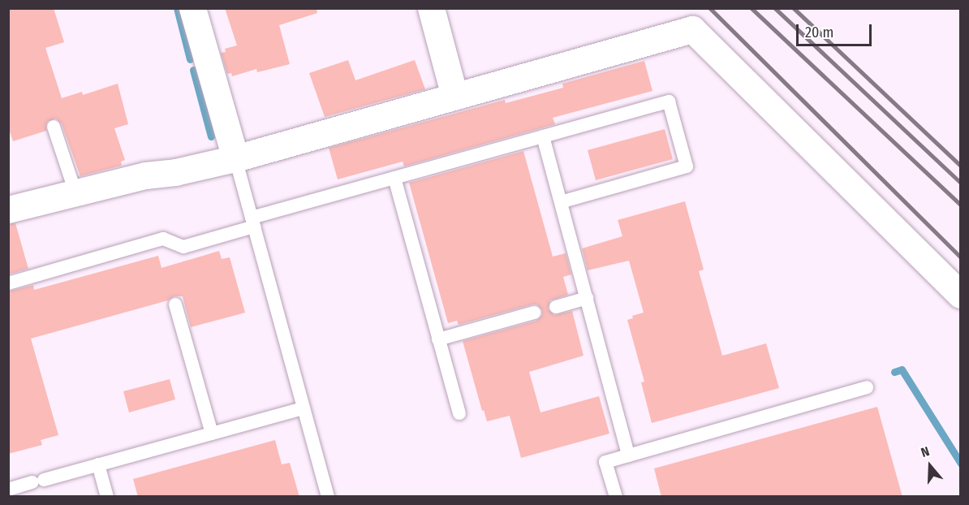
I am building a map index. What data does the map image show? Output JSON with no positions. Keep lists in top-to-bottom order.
{
  "scale_bar": "20 m",
  "north": "top"
}
